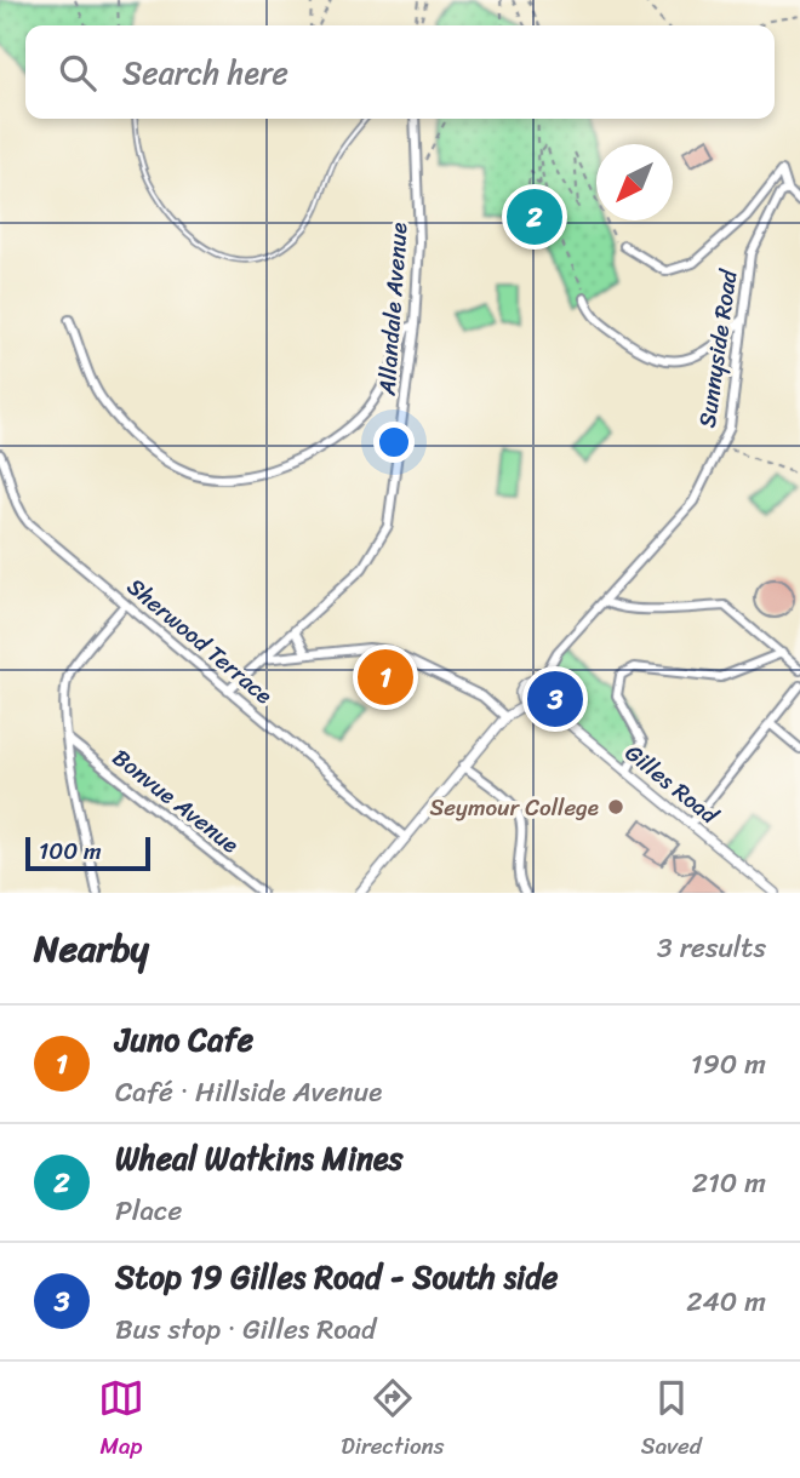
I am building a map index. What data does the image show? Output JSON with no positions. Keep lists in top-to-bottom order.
{
  "streets": {
    "street": [
      "Allandale Avenue",
      "Sunnyside Road",
      "Sherwood Terrace",
      "Gilles Road",
      "Bonvue Avenue"
    ]
  },
  "crossings": [
    ["Allandale Avenue", "Sherwood Terrace"],
    ["Sunnyside Road", "Gilles Road"]
  ],
  "places": ["Seymour College"],
  "scale_bar": "100 m",
  "north": "bottom left",
  "page": {
    "search": "Search here",
    "pins": ["2", "1", "3"],
    "scale": "100 m",
    "heading": ["Nearby", "3 results"],
    "list": [
      {
        "mark": "1",
        "name": "Juno Cafe",
        "note": "Café · Hillside Avenue",
        "value": "190 m"
      },
      {
        "mark": "2",
        "name": "Wheal Watkins Mines",
        "note": "Place",
        "value": "210 m"
      },
      {
        "mark": "3",
        "name": "Stop 19 Gilles Road - South side",
        "note": "Bus stop · Gilles Road",
        "value": "240 m"
      }
    ],
    "nav": ["Map", "Directions", "Saved"]
  }
}
